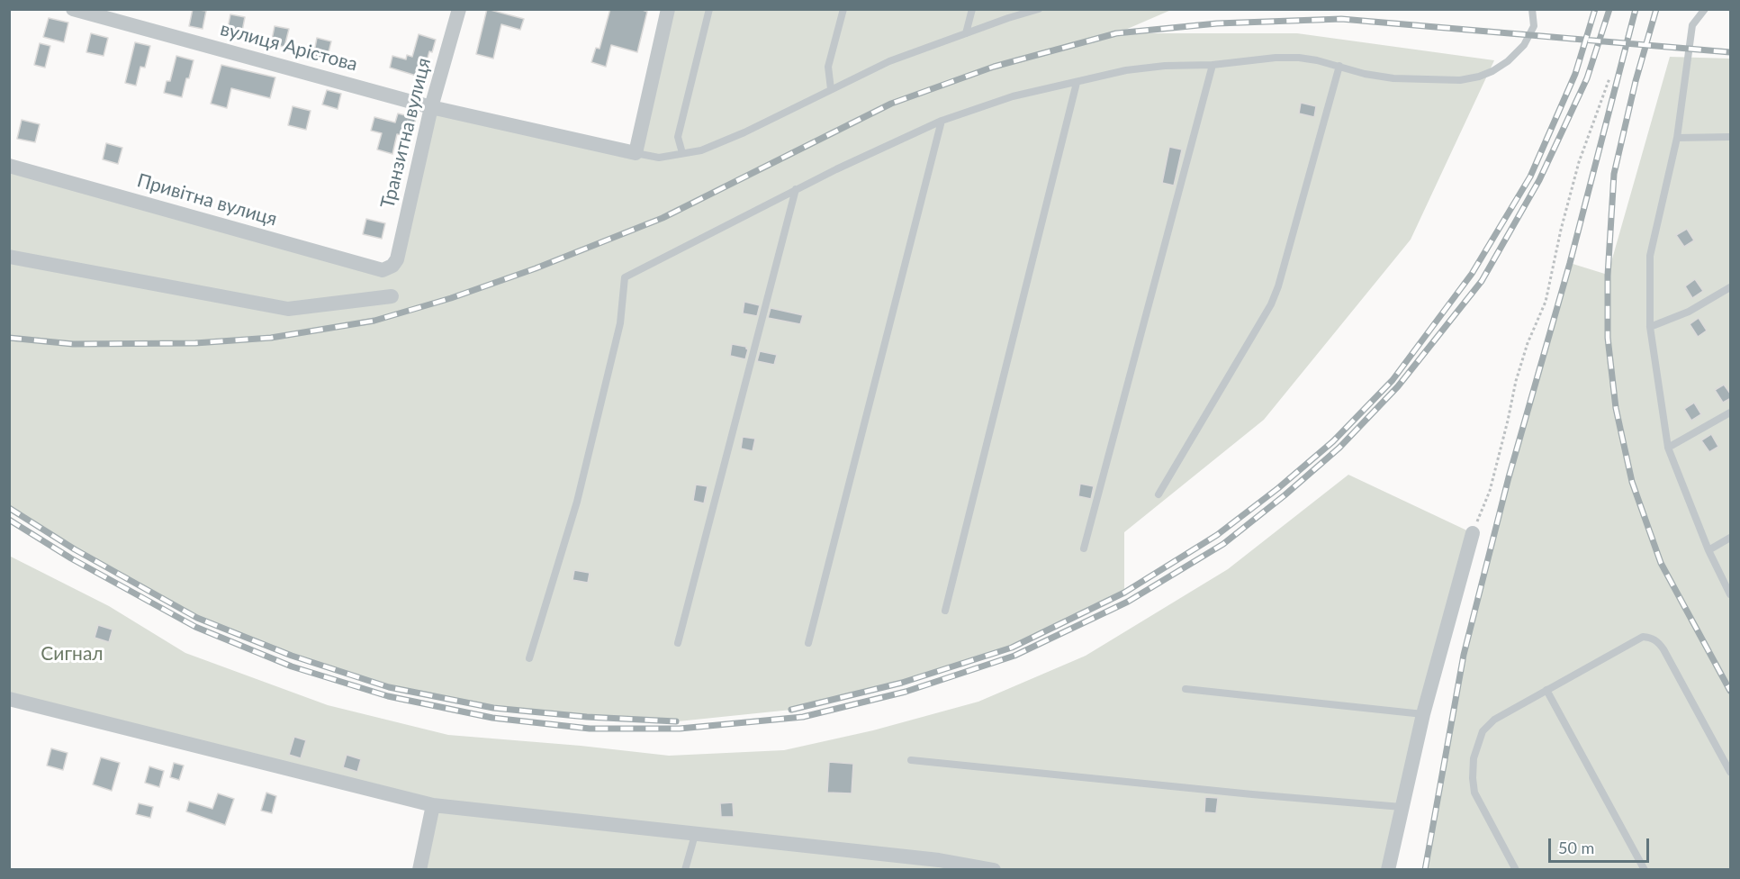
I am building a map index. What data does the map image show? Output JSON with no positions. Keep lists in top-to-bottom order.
{
  "streets": {
    "street": ["вулиця Арістова", "Транзитна вулиця", "Привітна вулиця"]
  },
  "crossings": [
    ["вулиця Арістова", "Транзитна вулиця"],
    ["Транзитна вулиця", "Привітна вулиця"]
  ],
  "parks": ["Сигнал"],
  "scale_bar": "50 m"
}
